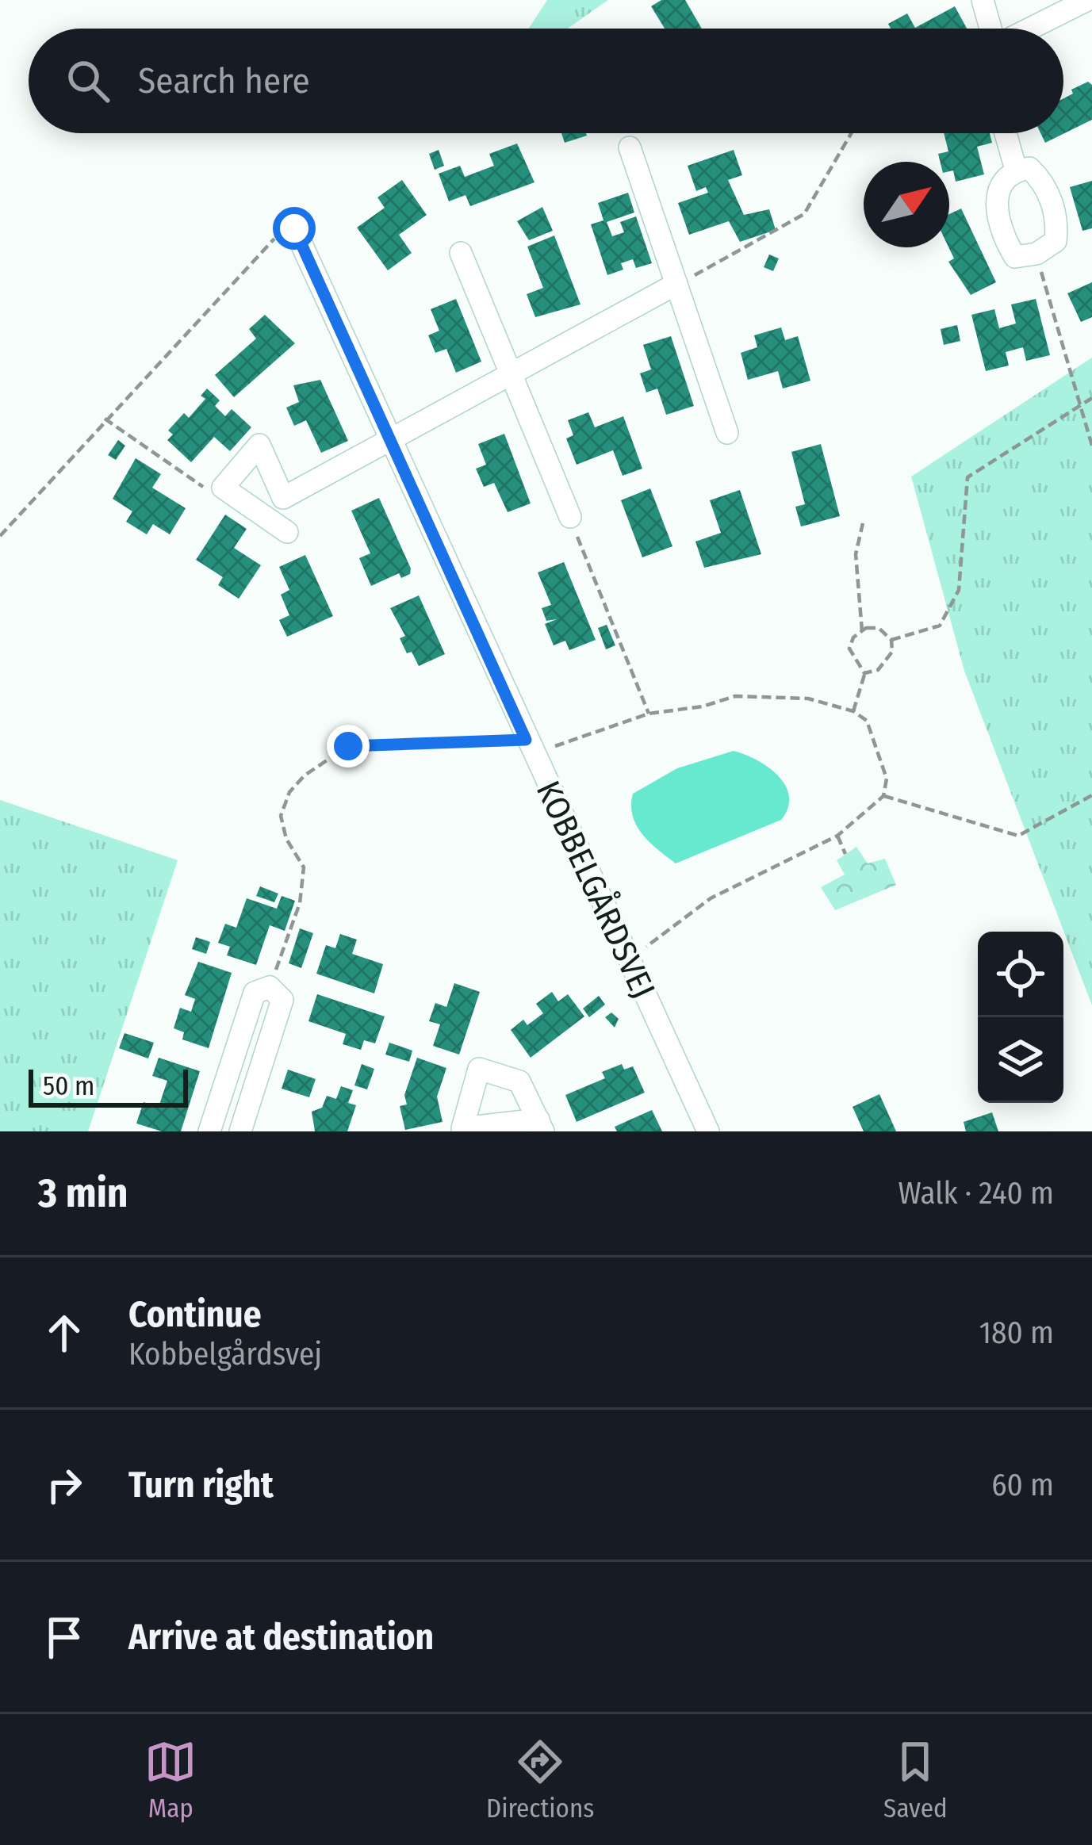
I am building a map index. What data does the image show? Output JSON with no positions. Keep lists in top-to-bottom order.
{
  "streets": {
    "street": ["KOBBELGÅRDSVEJ"]
  },
  "scale_bar": "50 m",
  "north": "top right",
  "page": {
    "search": "Search here",
    "scale": "50 m",
    "heading": ["3 min", "Walk · 240 m"],
    "list": [
      ["Continue", "Kobbelgårdsvej", "180 m"],
      ["Turn right", "60 m"],
      "Arrive at destination"
    ],
    "nav": ["Map", "Directions", "Saved"]
  }
}
